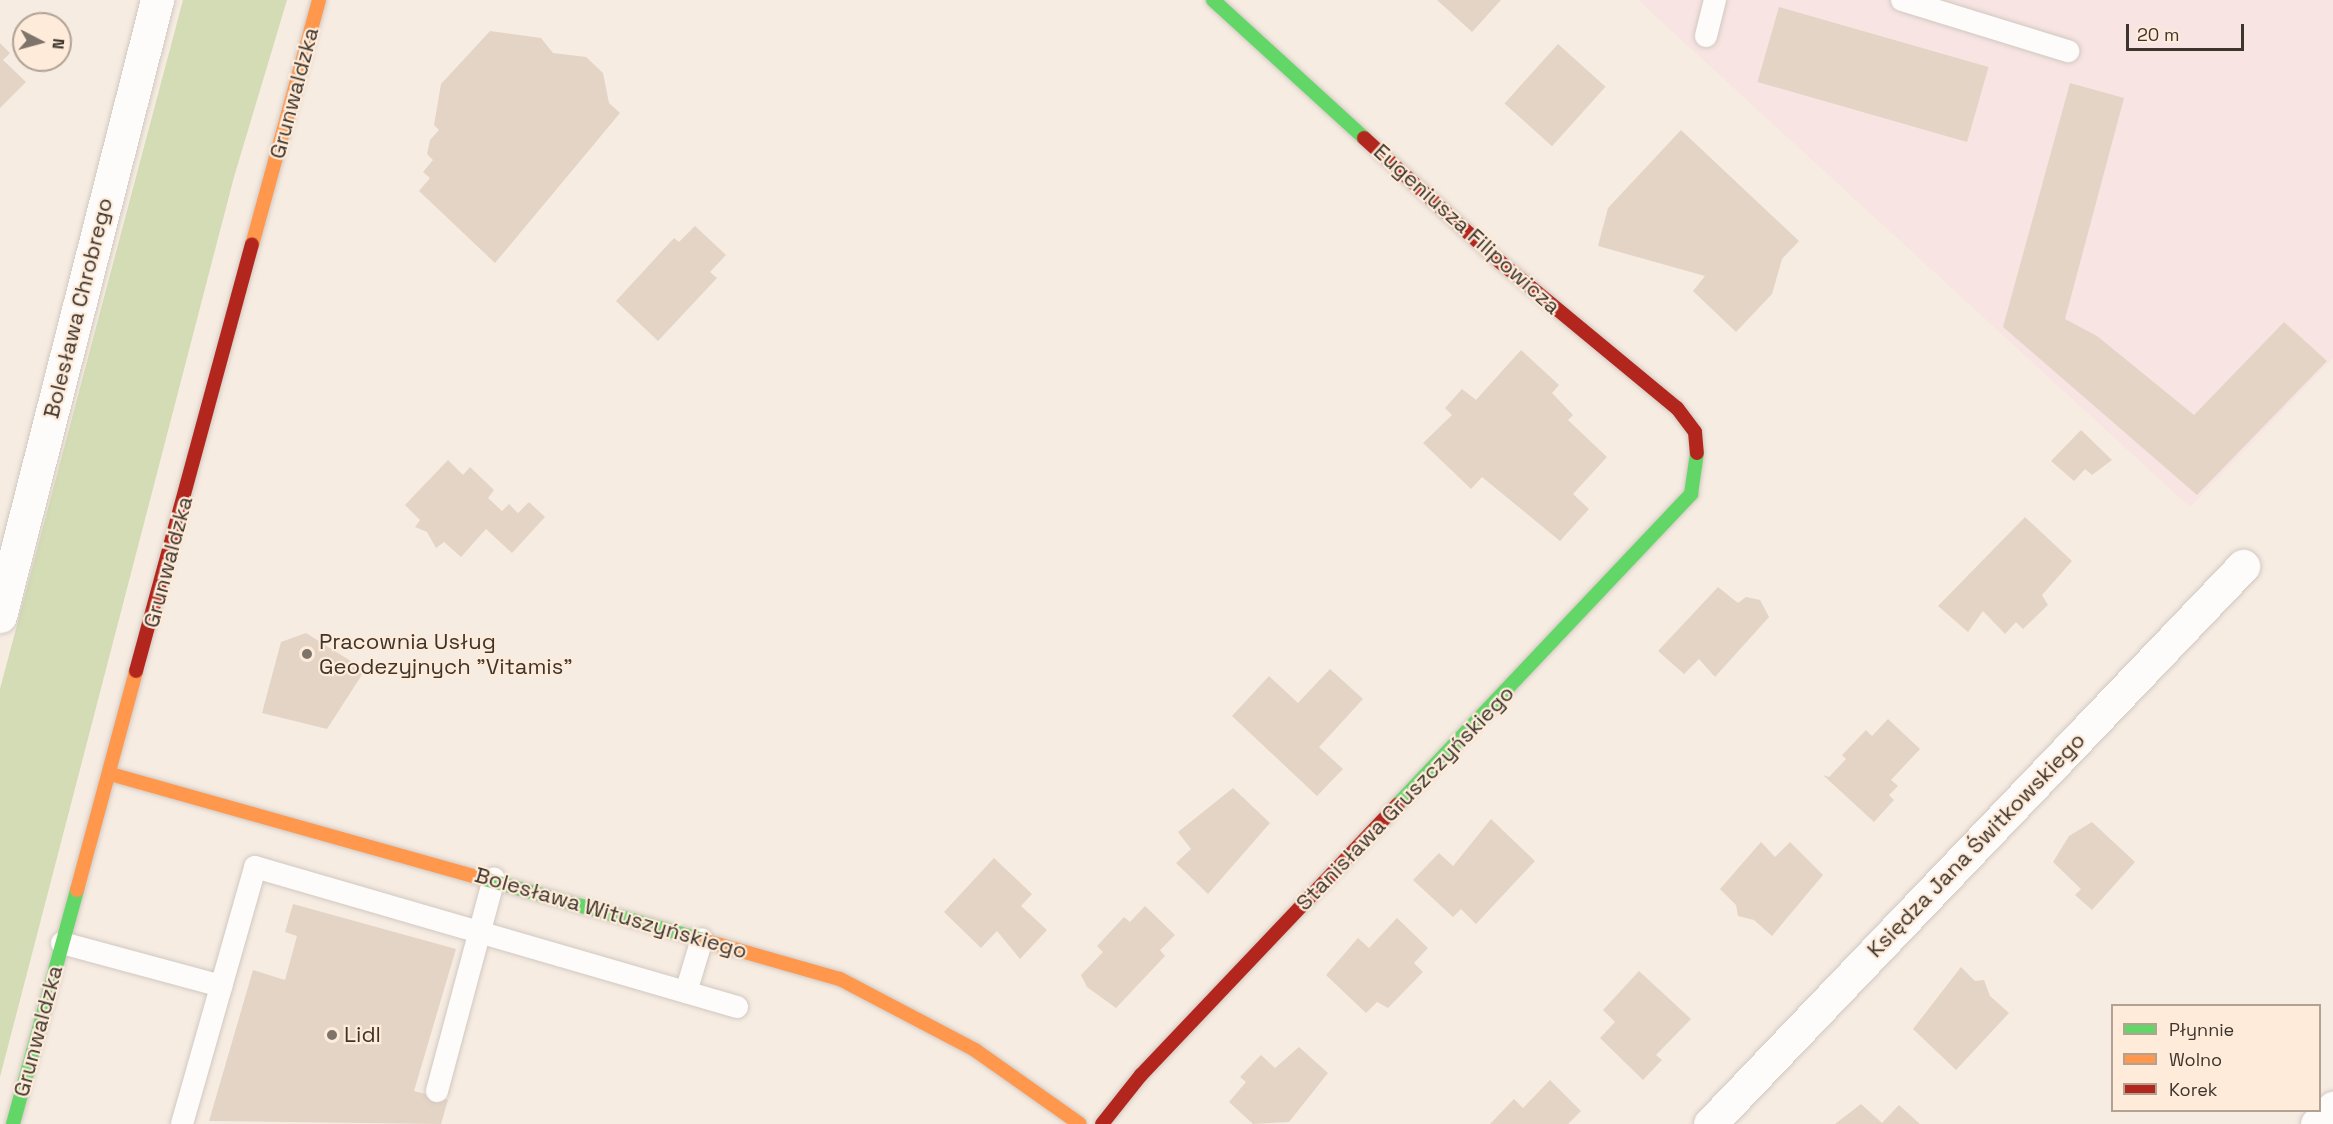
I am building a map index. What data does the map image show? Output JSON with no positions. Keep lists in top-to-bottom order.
{
  "streets": {
    "street": [
      "Grunwaldzka",
      "Eugeniusza Filipowicza",
      "Bolesława Chrobrego",
      "Stanisława Gruszczyńskiego",
      "Księdza Jana Świtkowskiego",
      "Bolesława Wituszyńskiego"
    ]
  },
  "crossings": [
    ["Grunwaldzka", "Bolesława Wituszyńskiego"],
    ["Eugeniusza Filipowicza", "Stanisława Gruszczyńskiego"]
  ],
  "places": ["Pracownia Usług Geodezyjnych \"Vitamis\"", "Lidl"],
  "legend": ["Płynnie", "Wolno", "Korek"],
  "scale_bar": "20 m",
  "north": "right"
}
